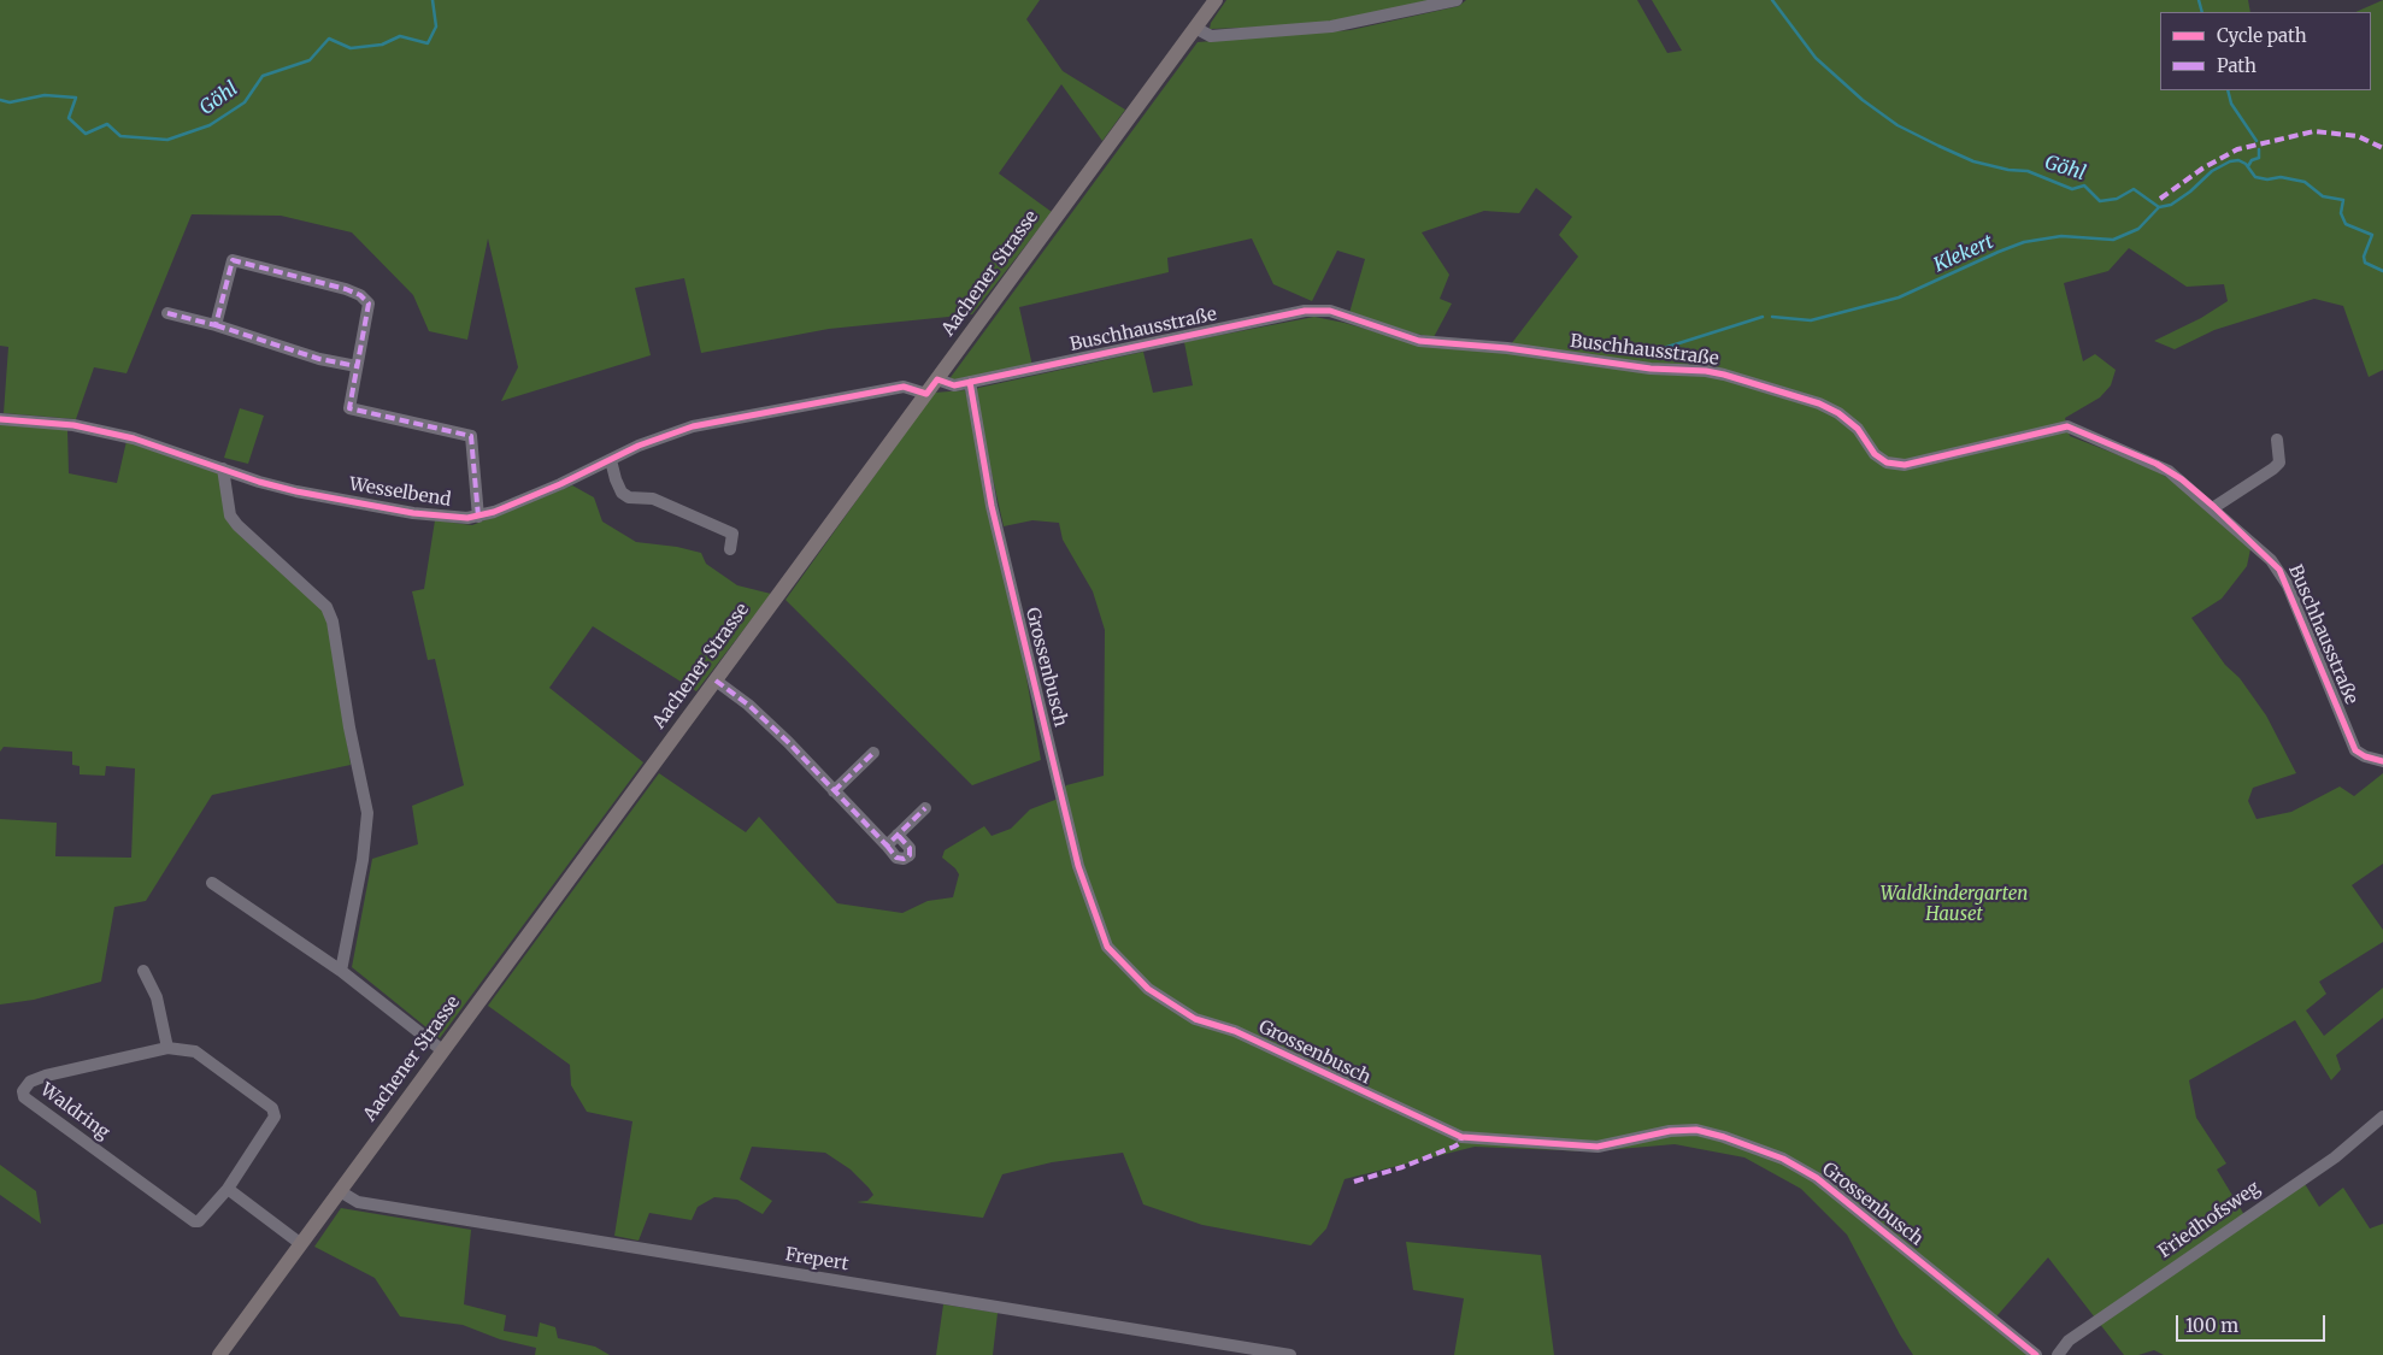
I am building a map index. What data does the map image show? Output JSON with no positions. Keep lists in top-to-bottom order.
{
  "streets": {
    "main road": ["Aachener Strasse"],
    "street": [
      "Buschhausstraße",
      "Wesselbend",
      "Grossenbusch",
      "Waldring",
      "Friedhofsweg",
      "Frepert"
    ]
  },
  "crossings": [
    ["Aachener Strasse", "Buschhausstraße"],
    ["Aachener Strasse", "Wesselbend"],
    ["Aachener Strasse", "Frepert"],
    ["Buschhausstraße", "Grossenbusch"]
  ],
  "water": ["Göhl", "Klekert"],
  "parks": ["Waldkindergarten Hauset"],
  "legend": ["Cycle path", "Path"],
  "scale_bar": "100 m"
}
